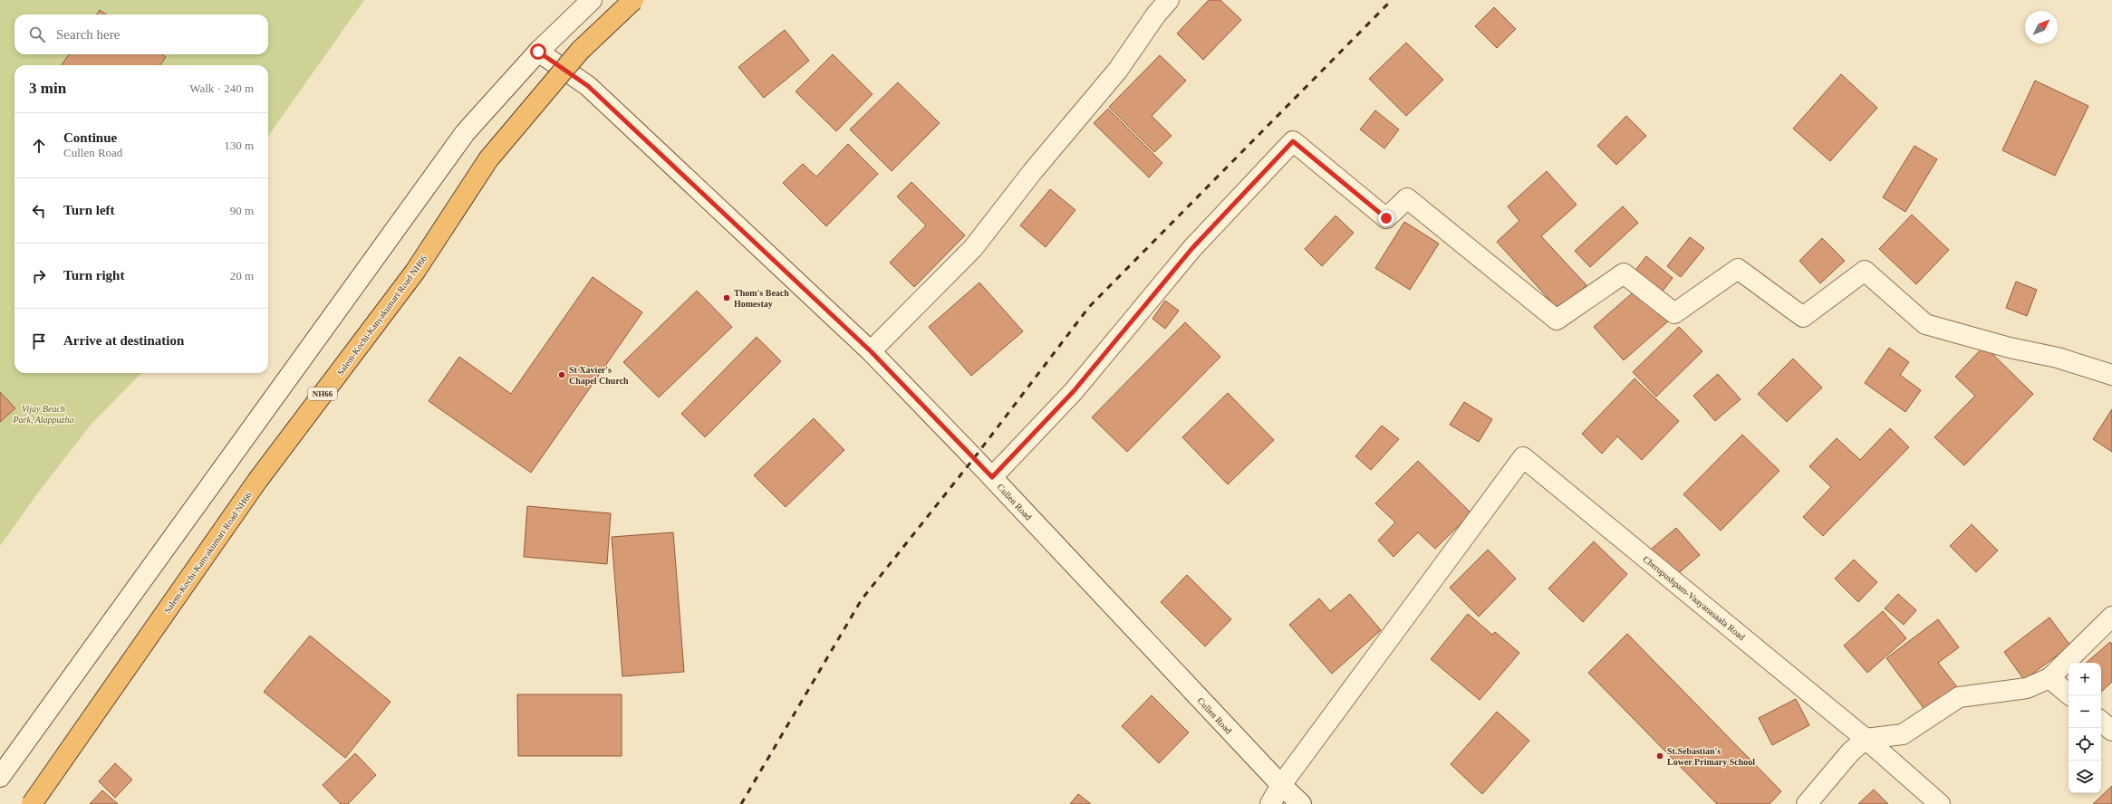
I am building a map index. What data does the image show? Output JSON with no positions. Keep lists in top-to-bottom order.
{
  "streets": {
    "highway": ["Salem-Kochi-Kanyakumari Road NH66", "NH66"],
    "street": ["Cullen Road", "Cherupushpam-Vaayanasaala Road"]
  },
  "crossings": [
    ["Cullen Road", "Cherupushpam-Vaayanasaala Road"]
  ],
  "parks": ["Vijay Beach Park, Alappuzha"],
  "places": ["Thom's Beach Homestay", "St Xavier's Chapel Church", "St.Sebastian's Lower Primary School"],
  "north": "top right",
  "page": {
    "search": "Search here",
    "heading": ["3 min", "Walk · 240 m"],
    "list": [
      ["Continue", "Cullen Road", "130 m"],
      ["Turn left", "90 m"],
      ["Turn right", "20 m"],
      "Arrive at destination"
    ],
    "map_buttons": ["+", "−"]
  }
}
